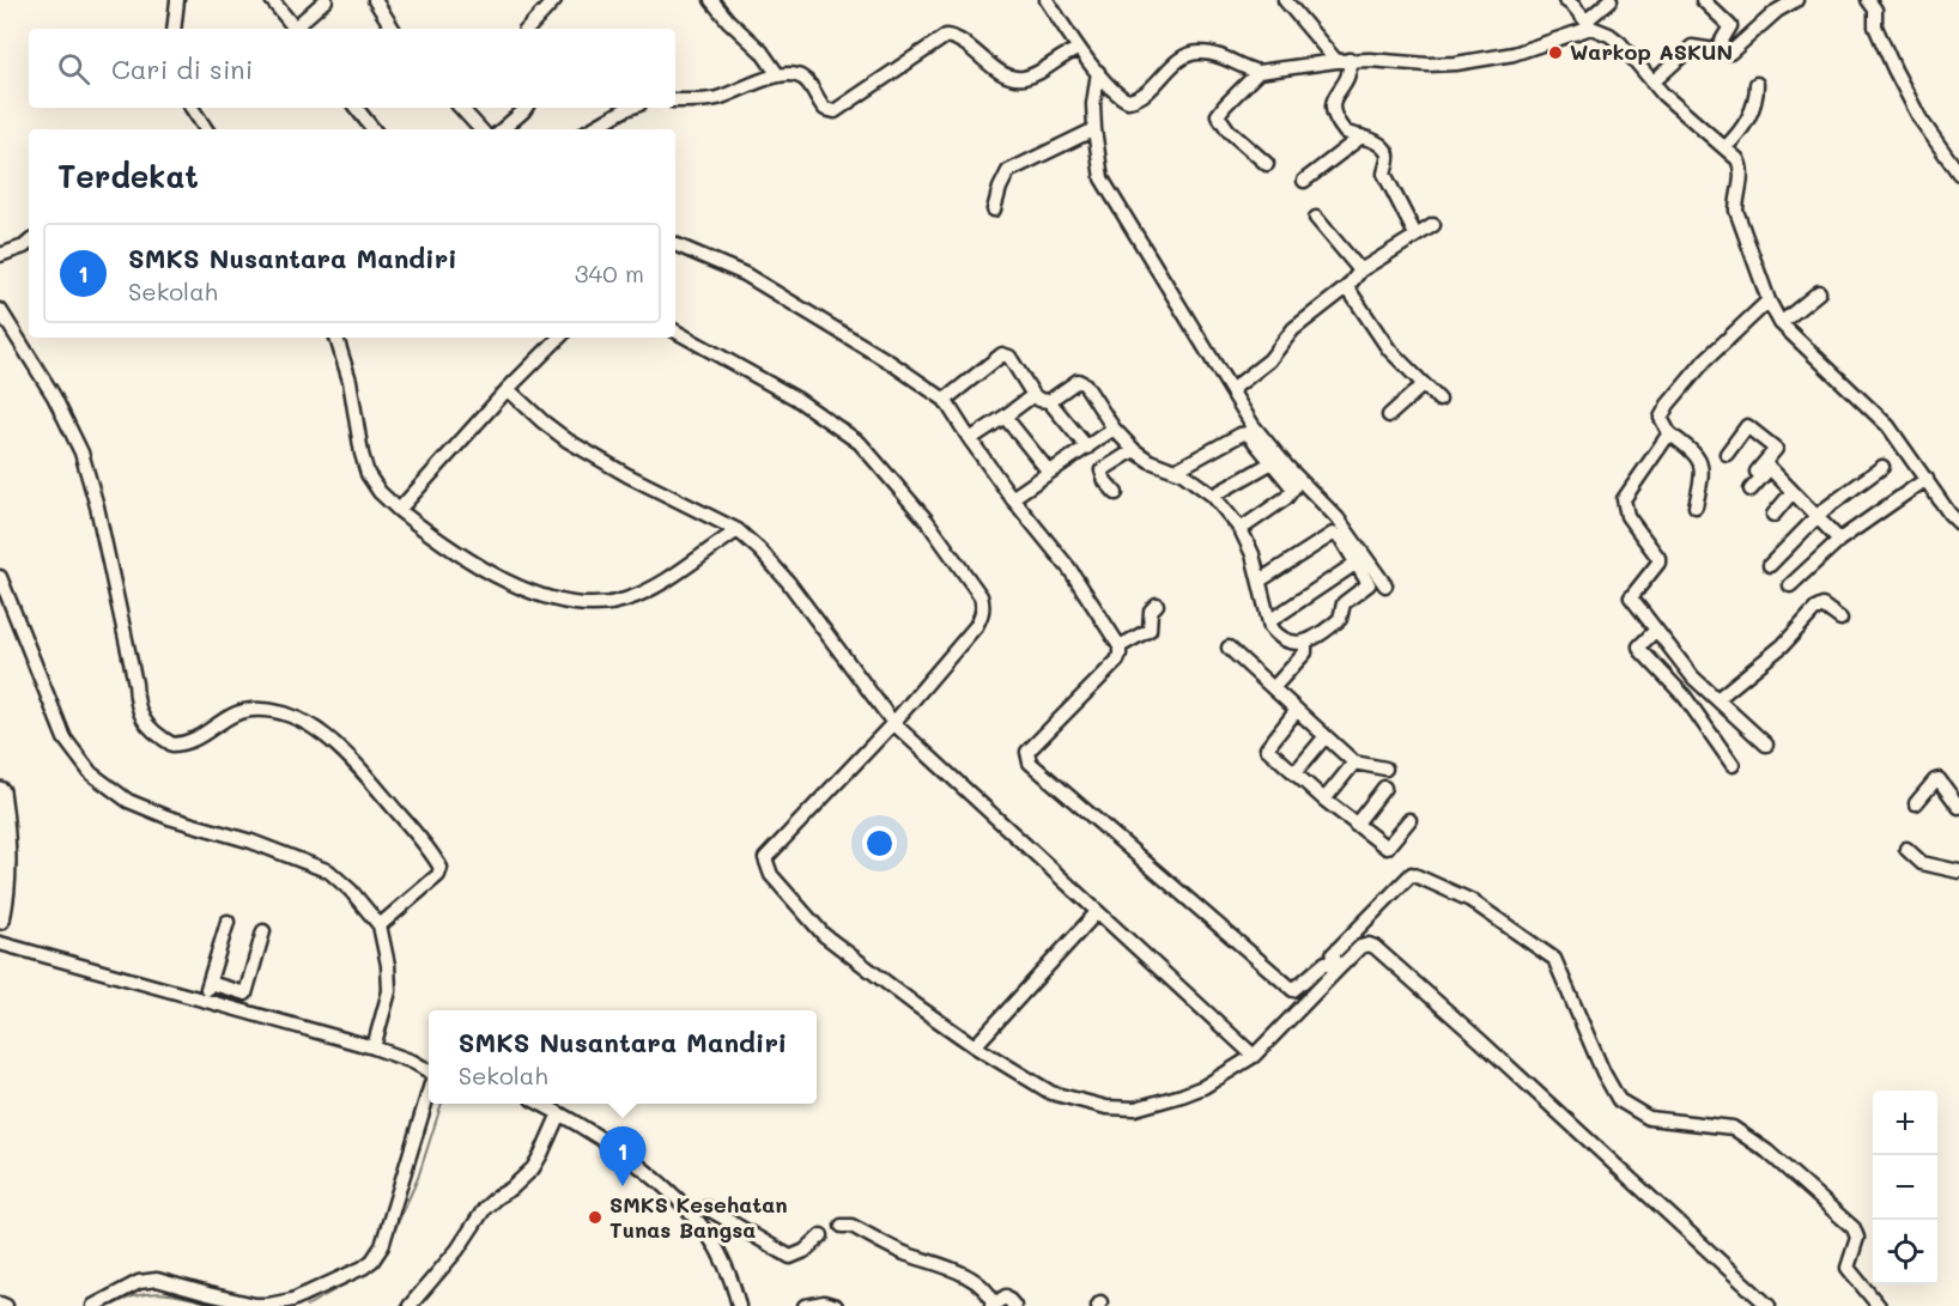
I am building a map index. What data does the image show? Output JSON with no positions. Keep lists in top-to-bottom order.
{
  "places": ["Warkop ASKUN", "SMKS Kesehatan Tunas Bangsa"],
  "page": {
    "search": "Cari di sini",
    "heading": "Terdekat",
    "list": [
      {
        "mark": "1",
        "name": "SMKS Nusantara Mandiri",
        "note": "Sekolah",
        "value": "340 m"
      }
    ],
    "popup": ["SMKS Nusantara Mandiri", "Sekolah"],
    "map_buttons": ["+", "−"],
    "pins": "1"
  }
}
